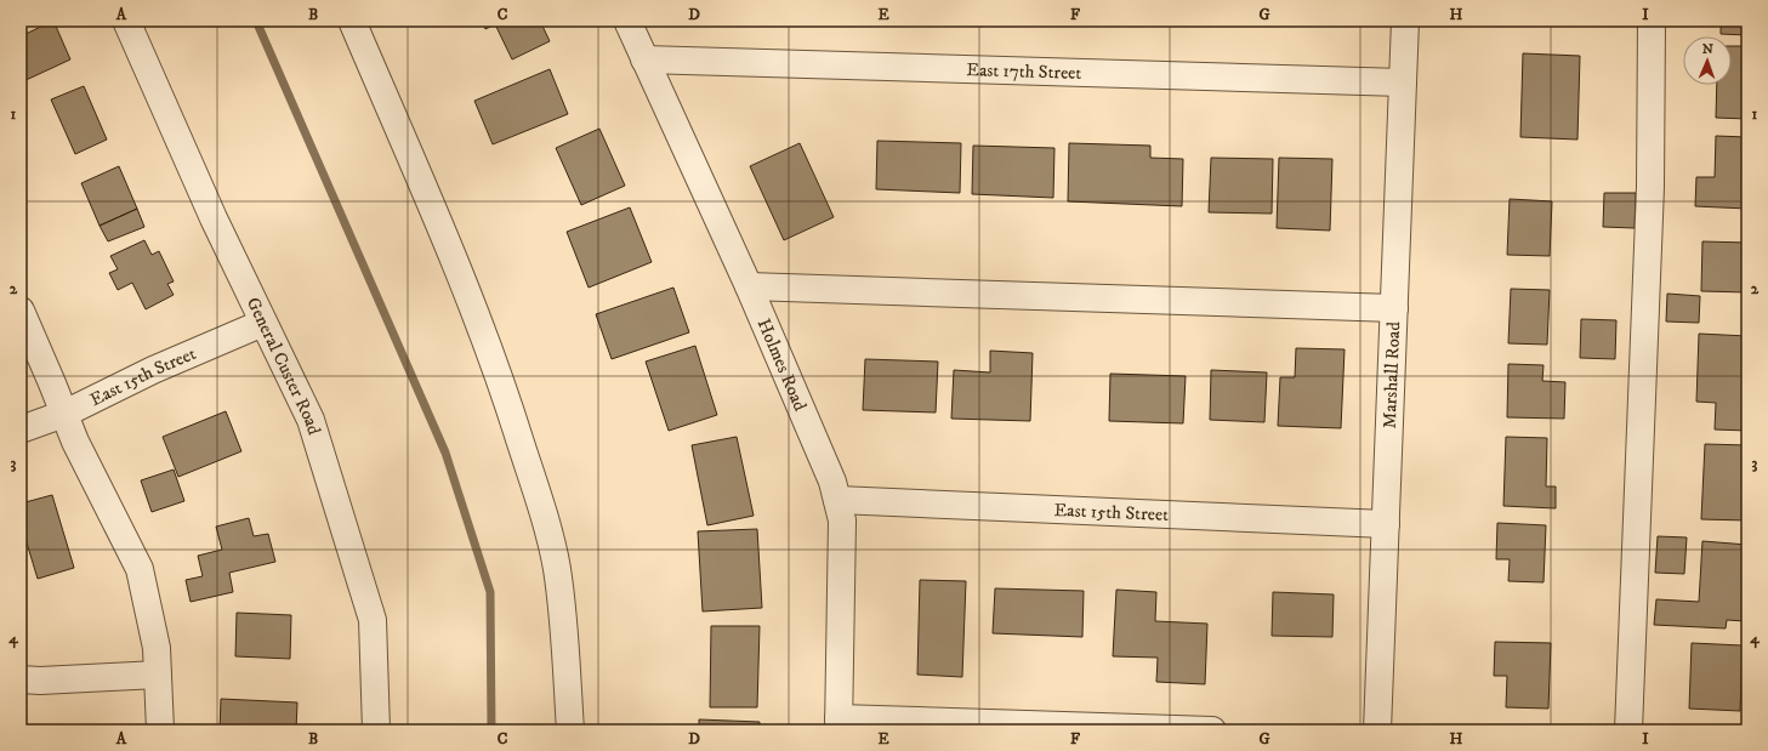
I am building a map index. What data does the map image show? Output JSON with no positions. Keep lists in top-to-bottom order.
{
  "streets": {
    "street": [
      "East 17th Street",
      "Holmes Road",
      "General Custer Road",
      "Marshall Road",
      "East 15th Street"
    ]
  },
  "crossings": [
    ["East 17th Street", "Holmes Road"],
    ["East 17th Street", "Marshall Road"],
    ["Holmes Road", "East 15th Street"],
    ["General Custer Road", "East 15th Street"],
    ["Marshall Road", "East 15th Street"]
  ],
  "north": "top",
  "grid": {
    "columns": [
      "A",
      "B",
      "C",
      "D",
      "E",
      "F",
      "G",
      "H",
      "I"
    ],
    "rows": [
      "1",
      "2",
      "3",
      "4"
    ]
  }
}
